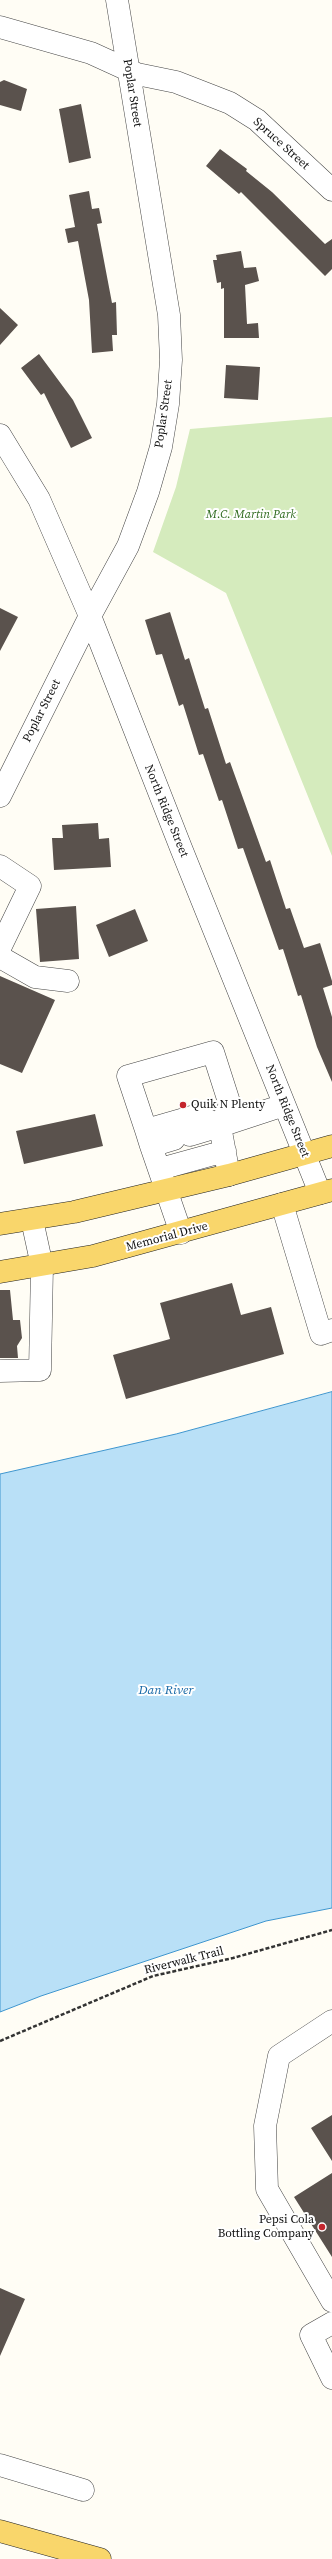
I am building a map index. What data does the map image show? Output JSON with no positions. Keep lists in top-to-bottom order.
{
  "streets": {
    "main road": ["Memorial Drive"],
    "street": ["Poplar Street", "Spruce Street", "North Ridge Street"],
    "path": ["Riverwalk Trail"]
  },
  "crossings": [
    ["Poplar Street", "Spruce Street"],
    ["Poplar Street", "North Ridge Street"],
    ["North Ridge Street", "Memorial Drive"]
  ],
  "water": ["Dan River"],
  "parks": ["M.C. Martin Park"],
  "places": ["Quik N Plenty", "Pepsi Cola Bottling Company"]
}
